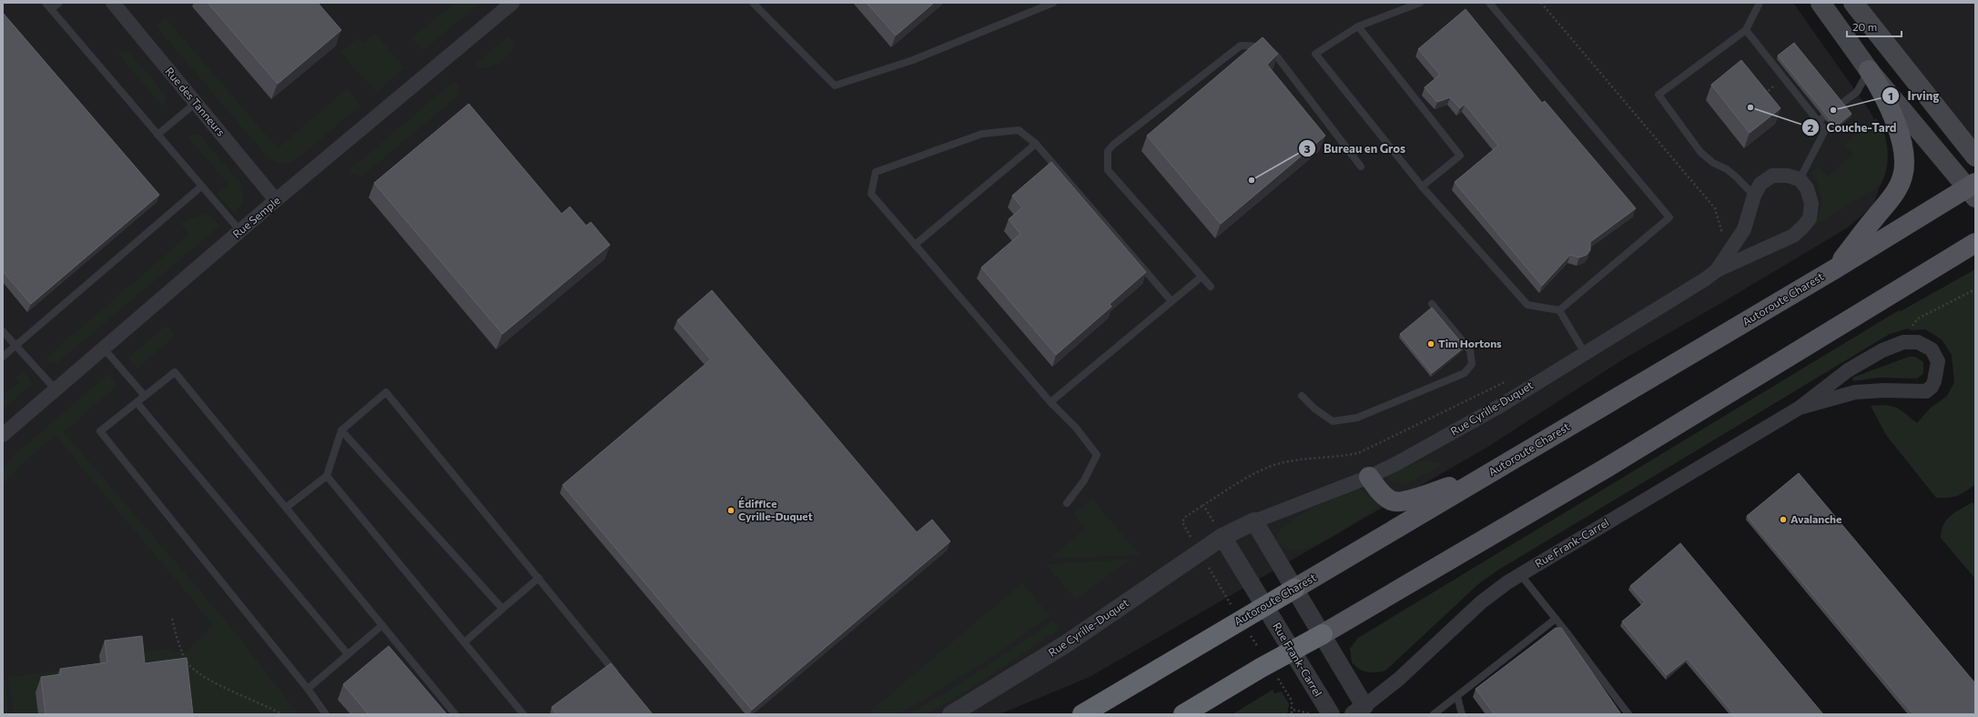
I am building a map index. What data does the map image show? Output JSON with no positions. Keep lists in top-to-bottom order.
{
  "streets": {
    "highway": ["Autoroute Charest"],
    "street": [
      "Rue des Tanneurs",
      "Rue Semple",
      "Rue Cyrille-Duquet",
      "Rue Frank-Carrel"
    ]
  },
  "crossings": [
    ["Rue des Tanneurs", "Rue Semple"],
    ["Autoroute Charest", "Rue Frank-Carrel"]
  ],
  "places": [
    "Couche-Tard",
    "Irving",
    "Bureau en Gros",
    "Tim Hortons",
    "Édiffice Cyrille-Duquet",
    "Avalanche"
  ],
  "scale_bar": "20 m"
}
